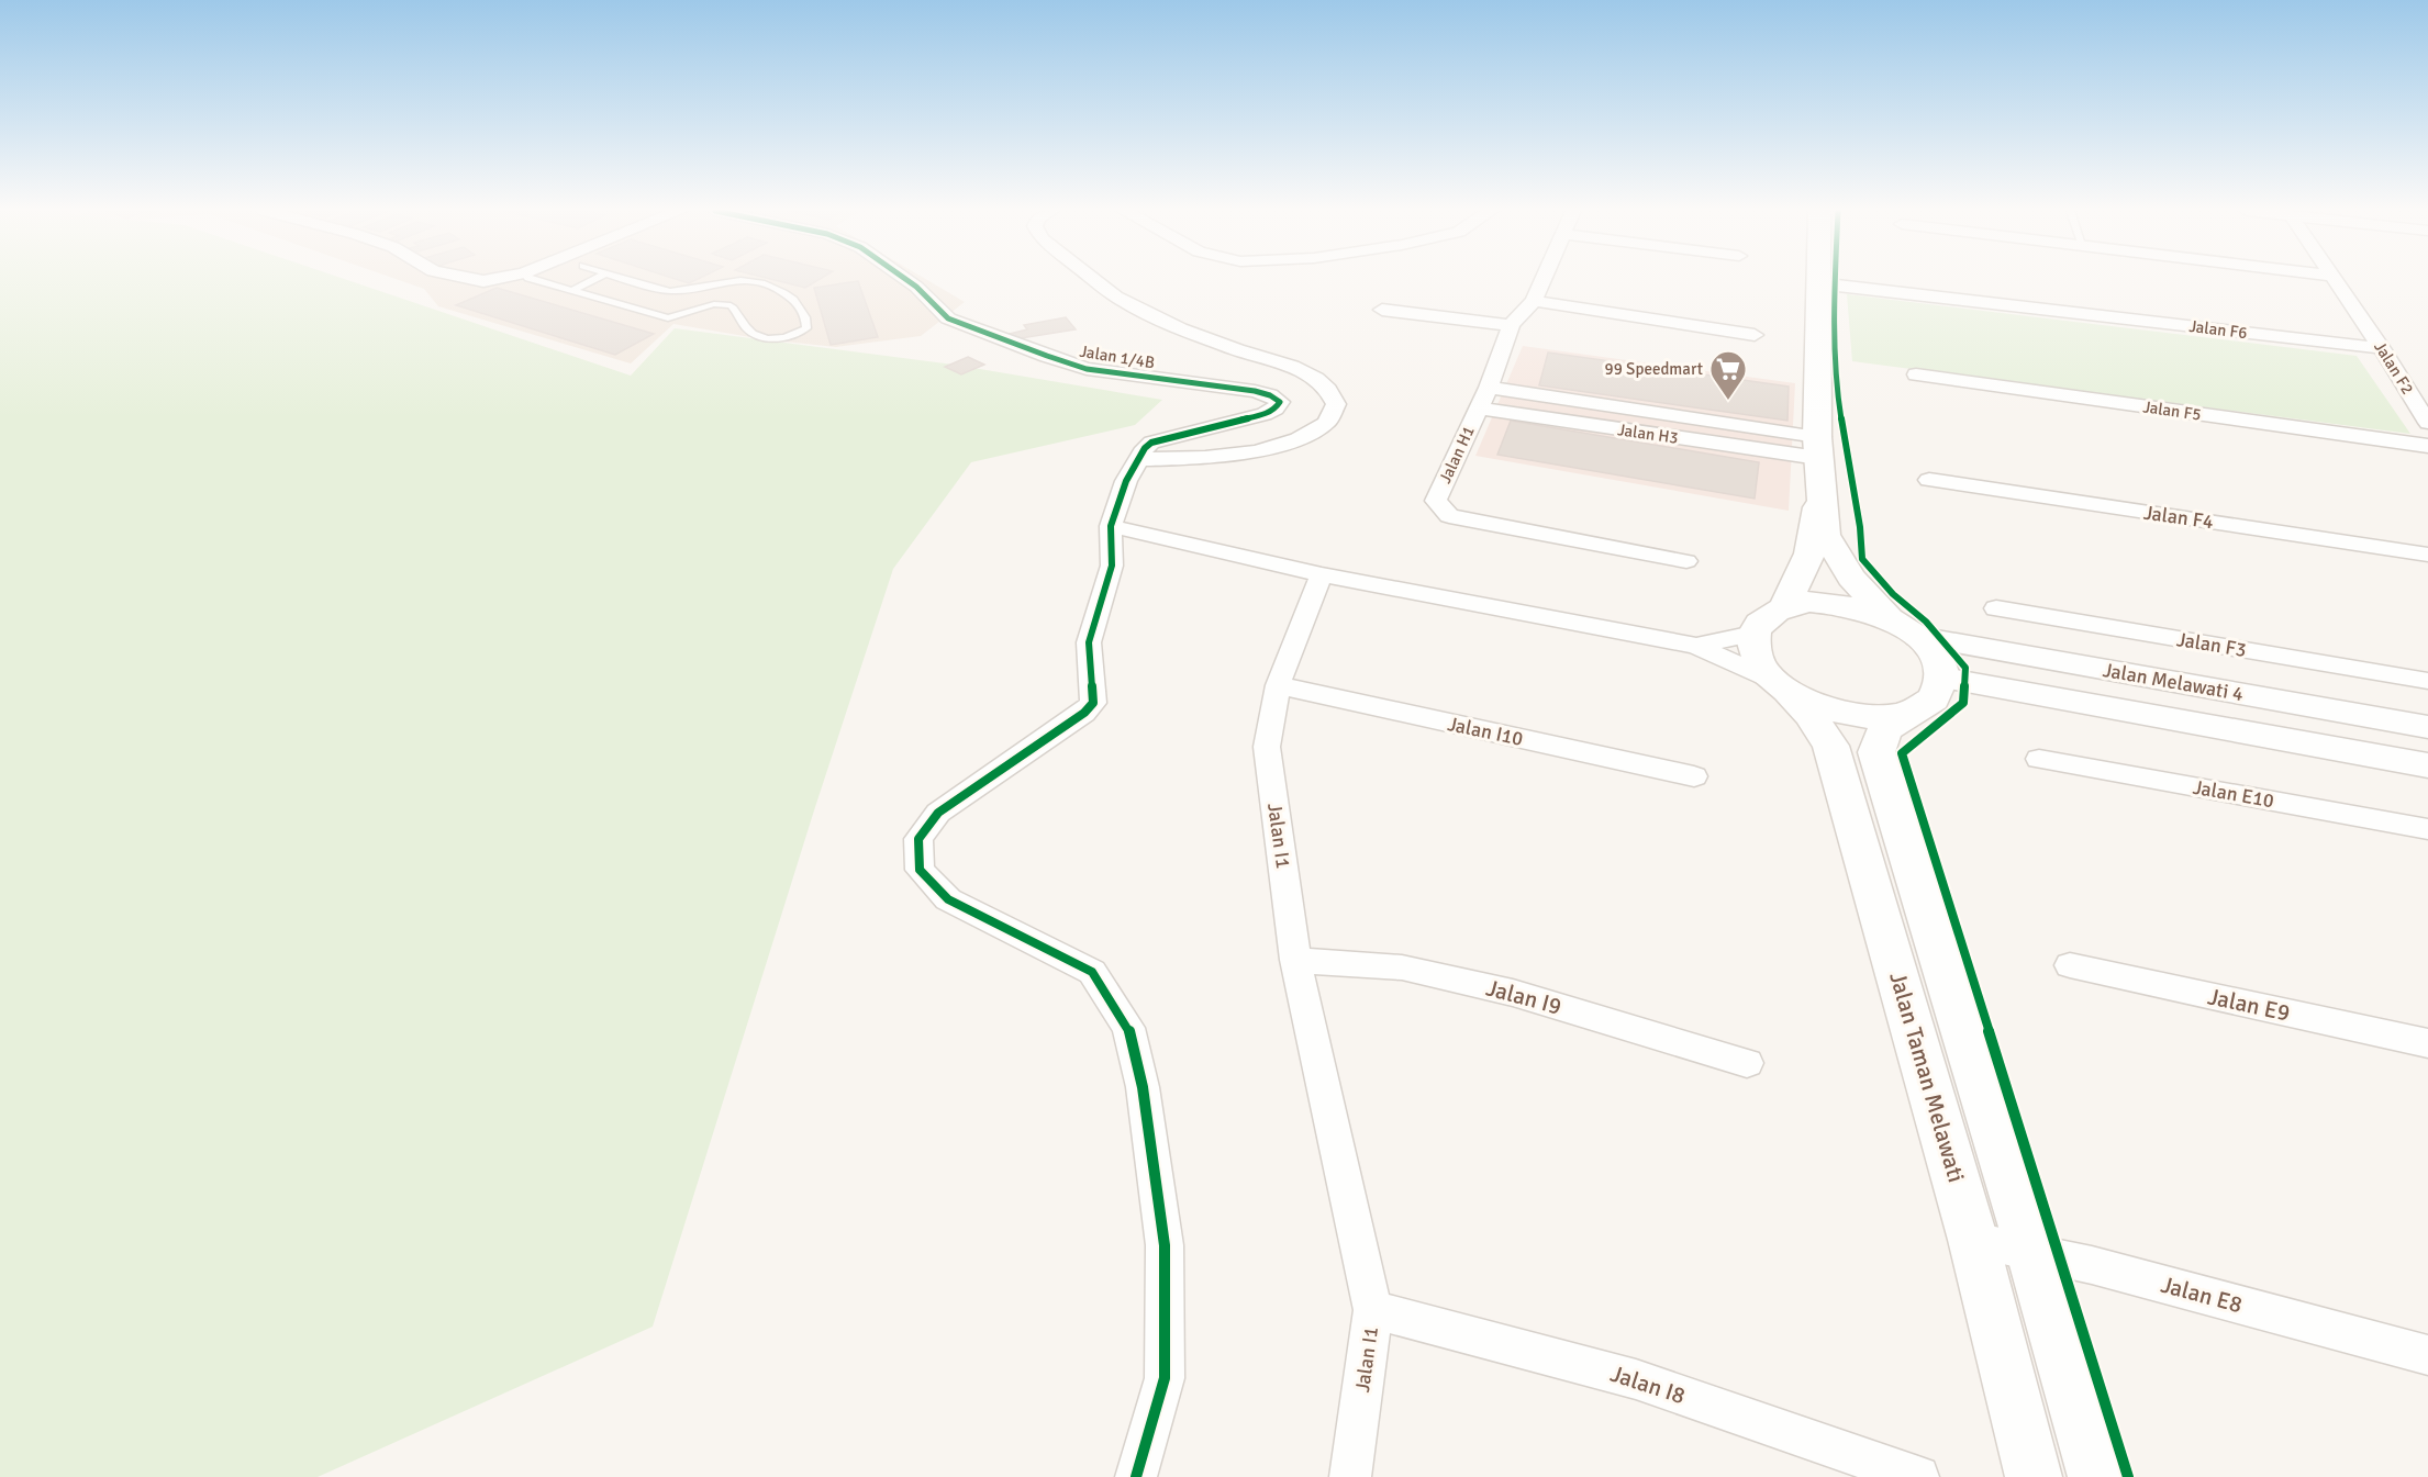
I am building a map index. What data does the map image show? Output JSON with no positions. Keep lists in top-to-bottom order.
{
  "streets": {
    "main road": ["Jalan Taman Melawati"],
    "street": [
      "Jalan F6",
      "Jalan 1/4B",
      "Jalan F2",
      "Jalan F5",
      "Jalan H3",
      "Jalan H1",
      "Jalan F4",
      "Jalan F3",
      "Jalan Melawati 4",
      "Jalan I10",
      "Jalan E10",
      "Jalan I1",
      "Jalan I9",
      "Jalan E9",
      "Jalan E8",
      "Jalan I8"
    ]
  },
  "crossings": [
    ["Jalan F6", "Jalan F2"],
    ["Jalan H3", "Jalan H1"],
    ["Jalan Melawati 4", "Jalan Taman Melawati"],
    ["Jalan I10", "Jalan I1"],
    ["Jalan I1", "Jalan I9"],
    ["Jalan I1", "Jalan I8"],
    ["Jalan Taman Melawati", "Jalan E8"]
  ],
  "places": {
    "supermarket": ["99 Speedmart"]
  }
}
